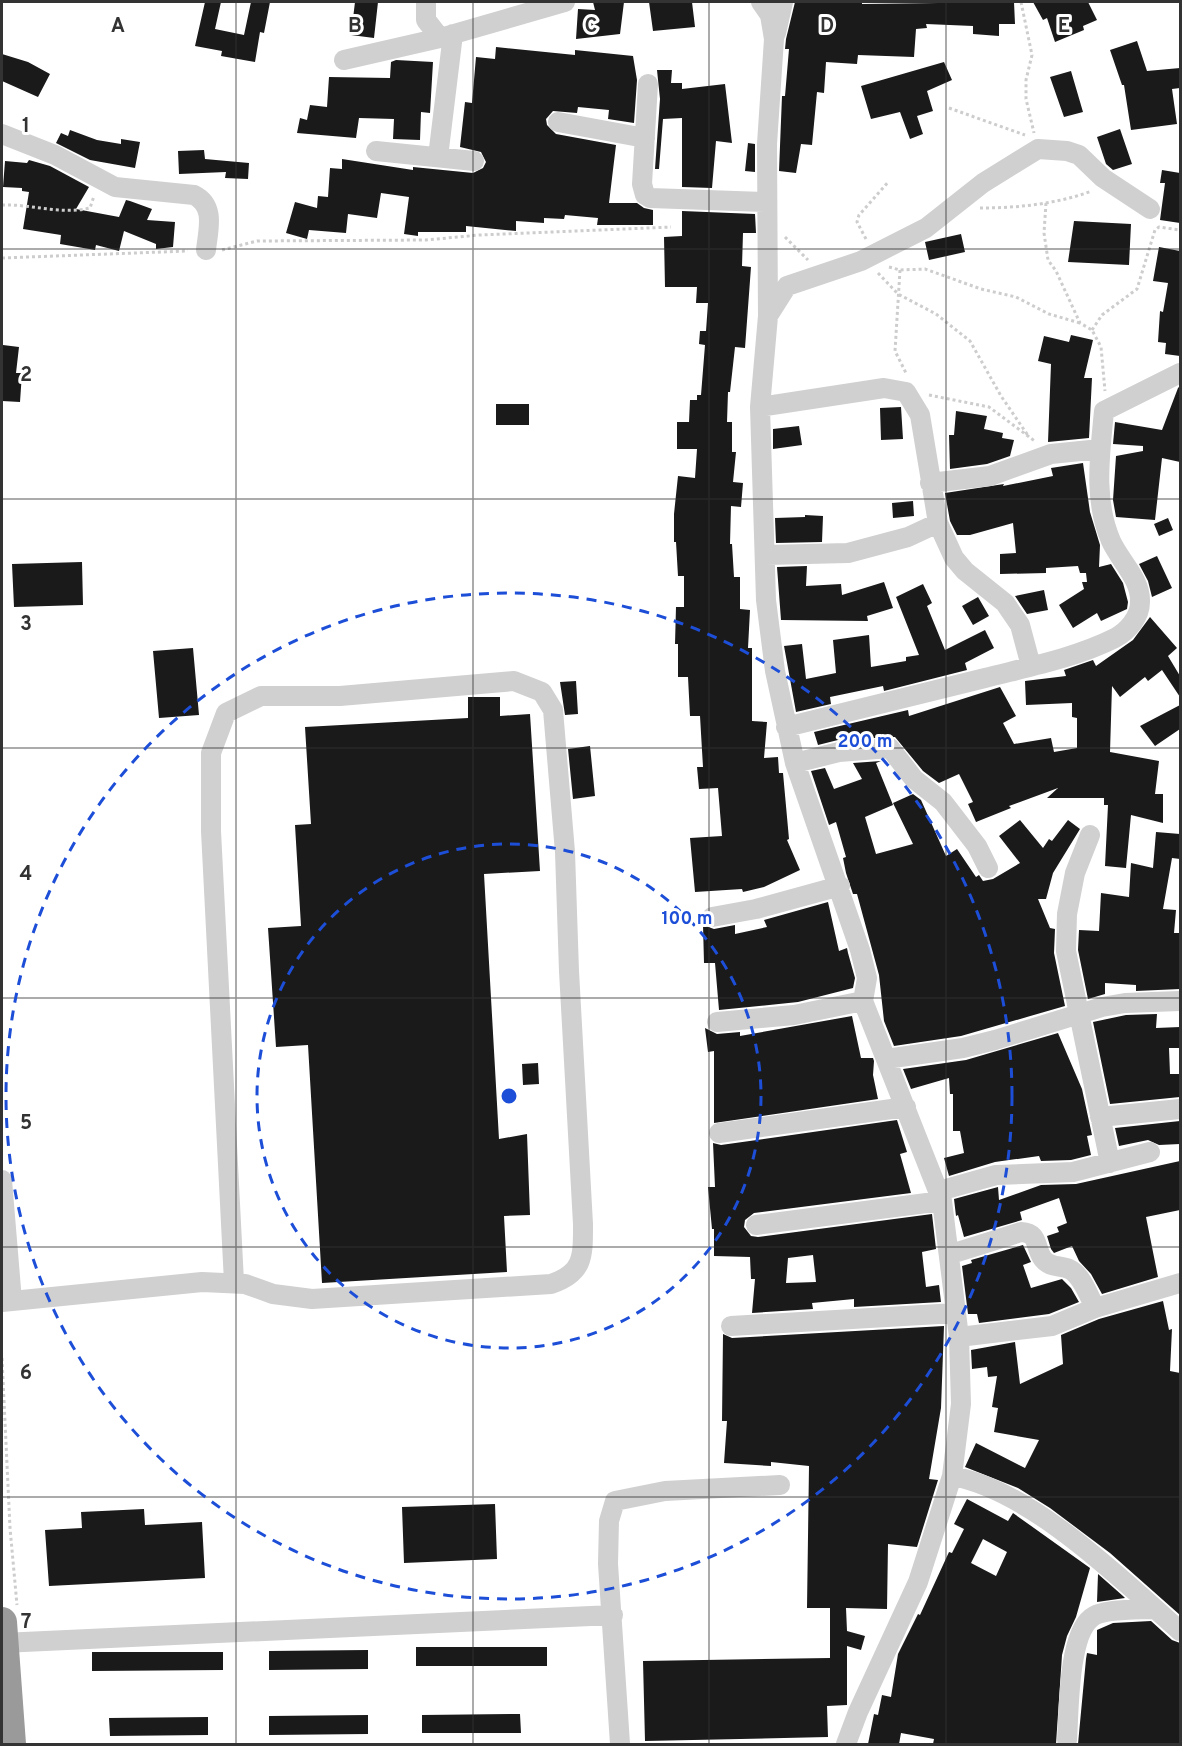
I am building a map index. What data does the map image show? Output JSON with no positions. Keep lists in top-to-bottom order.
{
  "grid": {
    "columns": [
      "A",
      "B",
      "C",
      "D",
      "E"
    ],
    "rows": [
      "1",
      "2",
      "3",
      "4",
      "5",
      "6",
      "7"
    ]
  },
  "rings": ["200 m", "100 m"]
}
